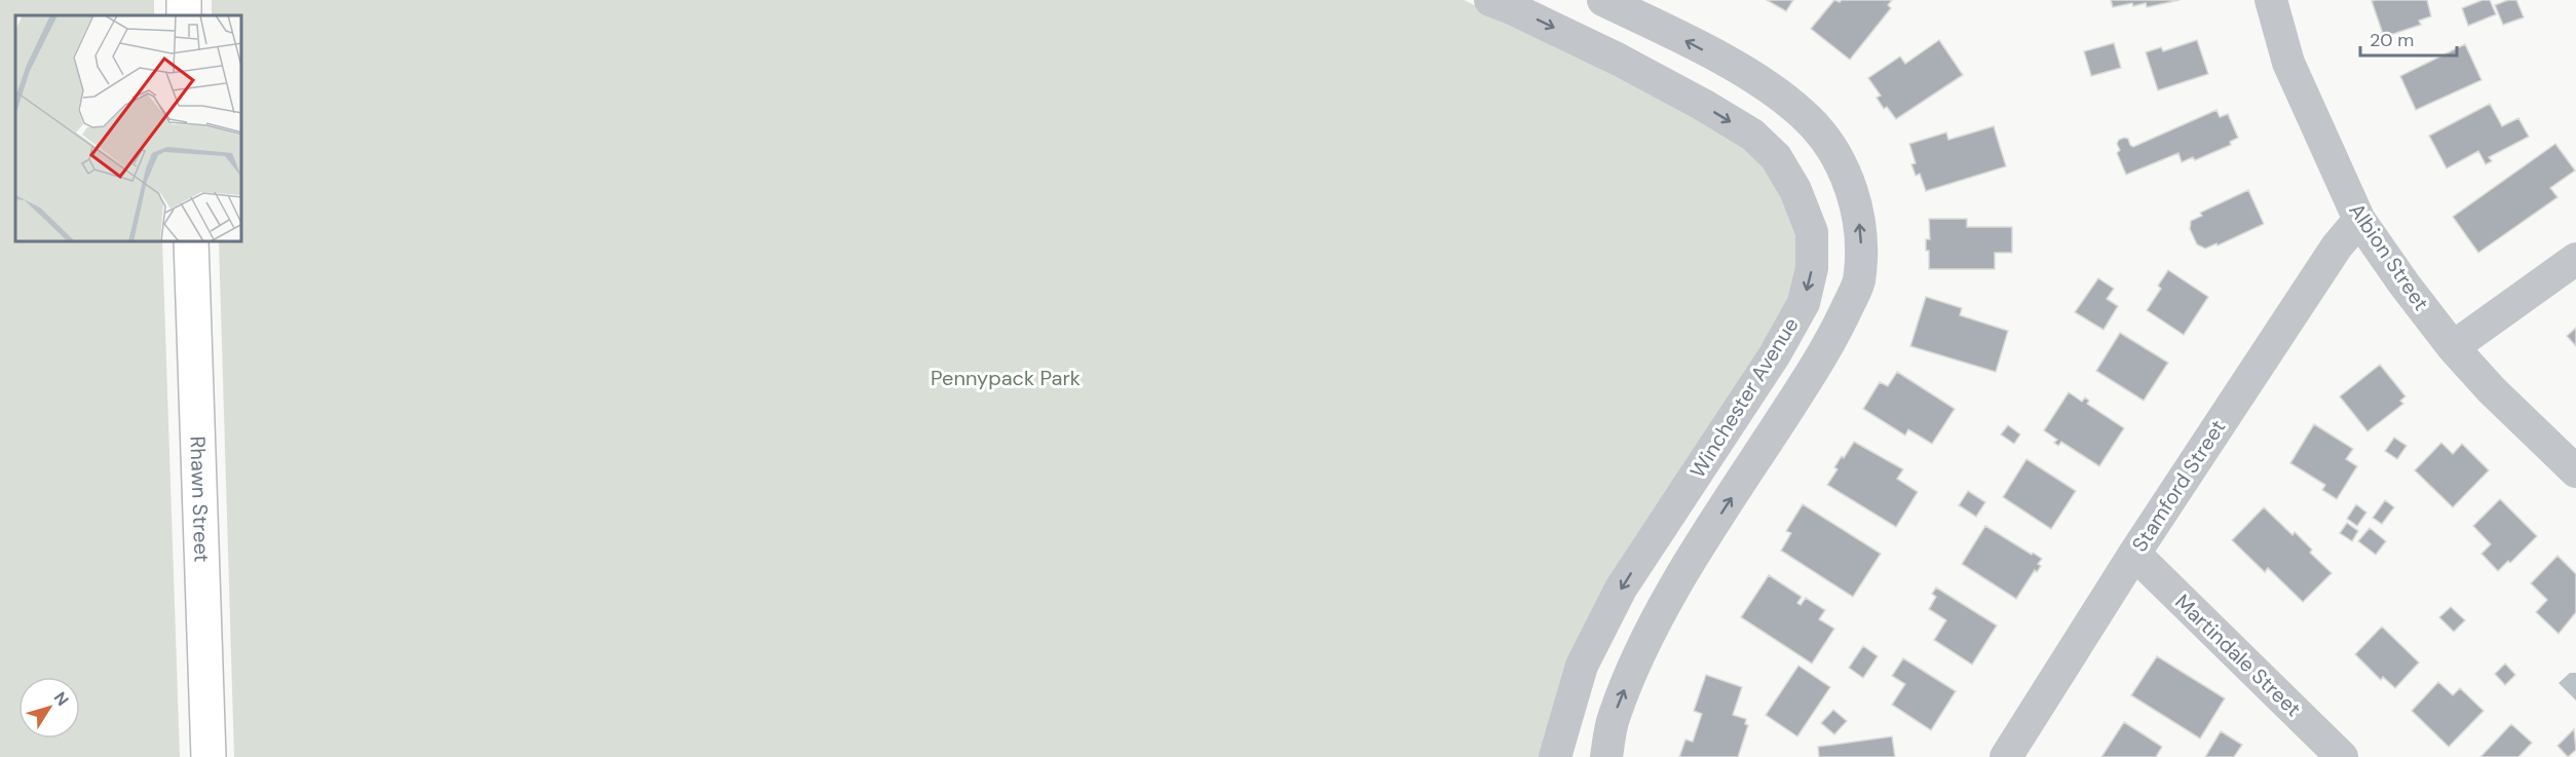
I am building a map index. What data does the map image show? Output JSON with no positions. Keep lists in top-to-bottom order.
{
  "streets": {
    "main road": ["Rhawn Street"],
    "street": [
      "Albion Street",
      "Winchester Avenue",
      "Stamford Street",
      "Martindale Street"
    ]
  },
  "crossings": [
    ["Albion Street", "Stamford Street"],
    ["Stamford Street", "Martindale Street"]
  ],
  "parks": ["Pennypack Park"],
  "scale_bar": "20 m",
  "north": "top right"
}
